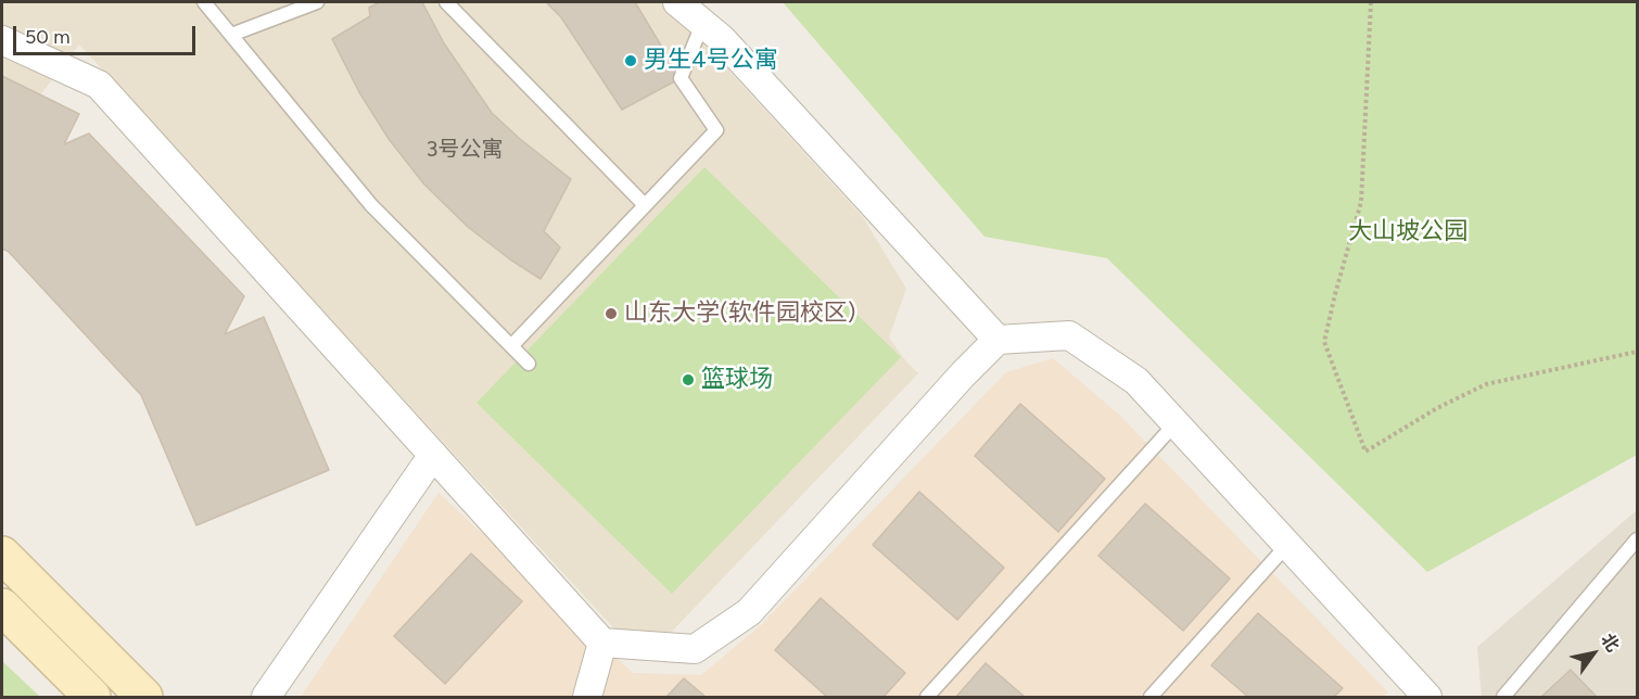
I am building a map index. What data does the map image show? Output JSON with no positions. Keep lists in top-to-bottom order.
{
  "parks": ["大山坡公园"],
  "places": ["男生4号公寓", "山东大学(软件园校区)", "篮球场"],
  "house_numbers": ["3号公寓"],
  "scale_bar": "50 m",
  "north": "top right"
}
